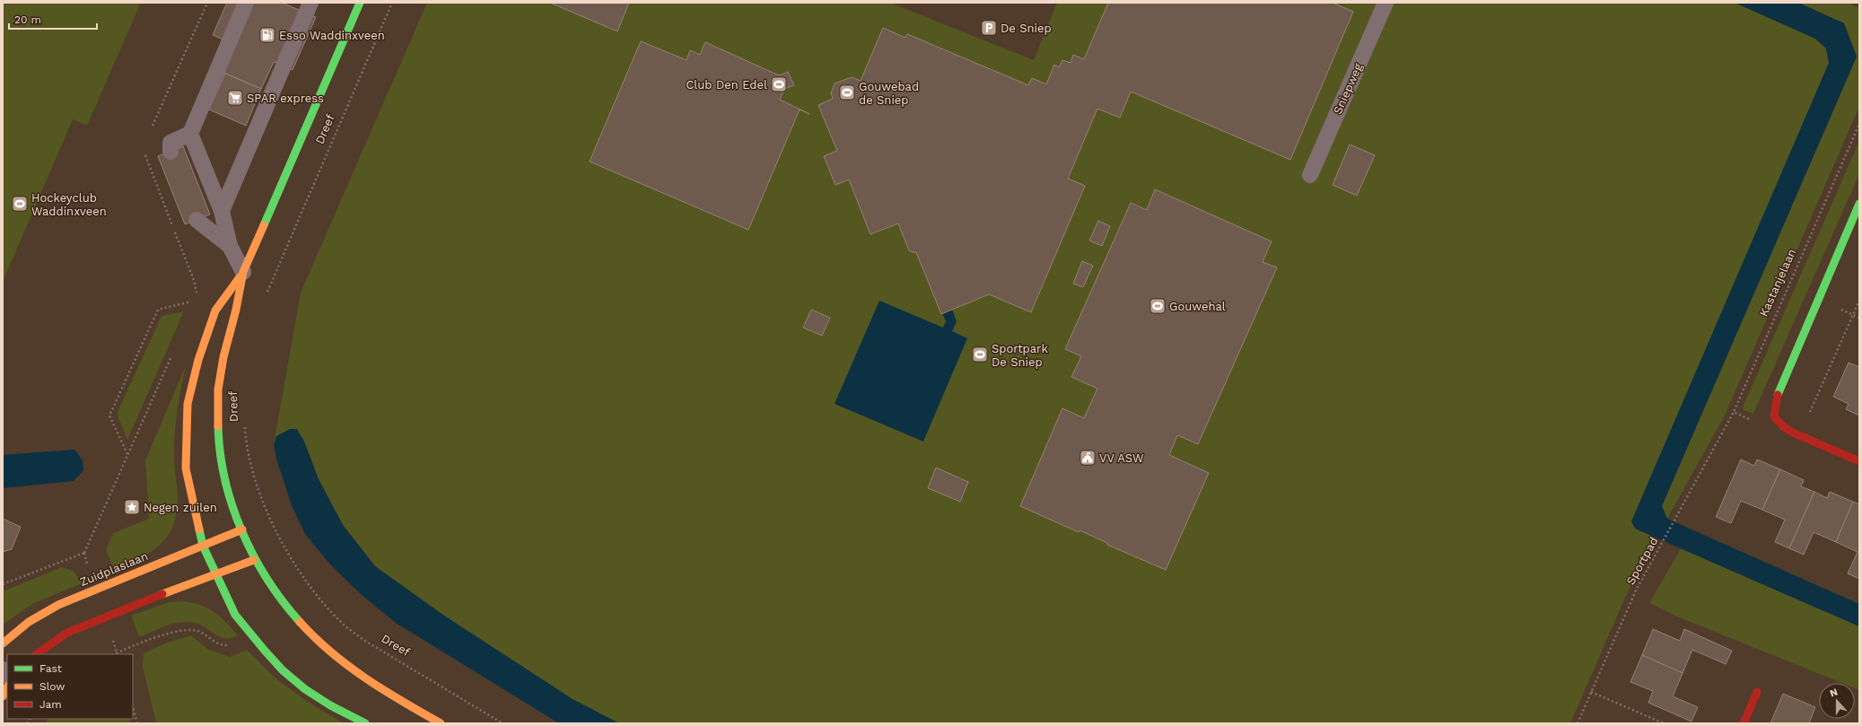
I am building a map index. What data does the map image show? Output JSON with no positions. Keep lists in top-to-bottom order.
{
  "streets": {
    "main road": ["Dreef", "Zuidplaslaan"],
    "lane": ["Sniepweg"],
    "path": ["Kastanjelaan", "Sportpad"]
  },
  "crossings": [
    ["Dreef", "Zuidplaslaan"],
    ["Kastanjelaan", "Sportpad"]
  ],
  "places": {
    "parking": ["De Sniep"],
    "fuel station": ["Esso Waddinxveen"],
    "sports": [
      "Club Den Edel",
      "Gouwebad de Sniep",
      "Hockeyclub Waddinxveen",
      "Gouwehal",
      "Sportpark De Sniep"
    ],
    "supermarket": ["SPAR express"],
    "public building": ["VV ASW"],
    "place": ["Negen zuilen"]
  },
  "legend": ["Fast", "Slow", "Jam"],
  "scale_bar": "20 m",
  "north": "top"
}
